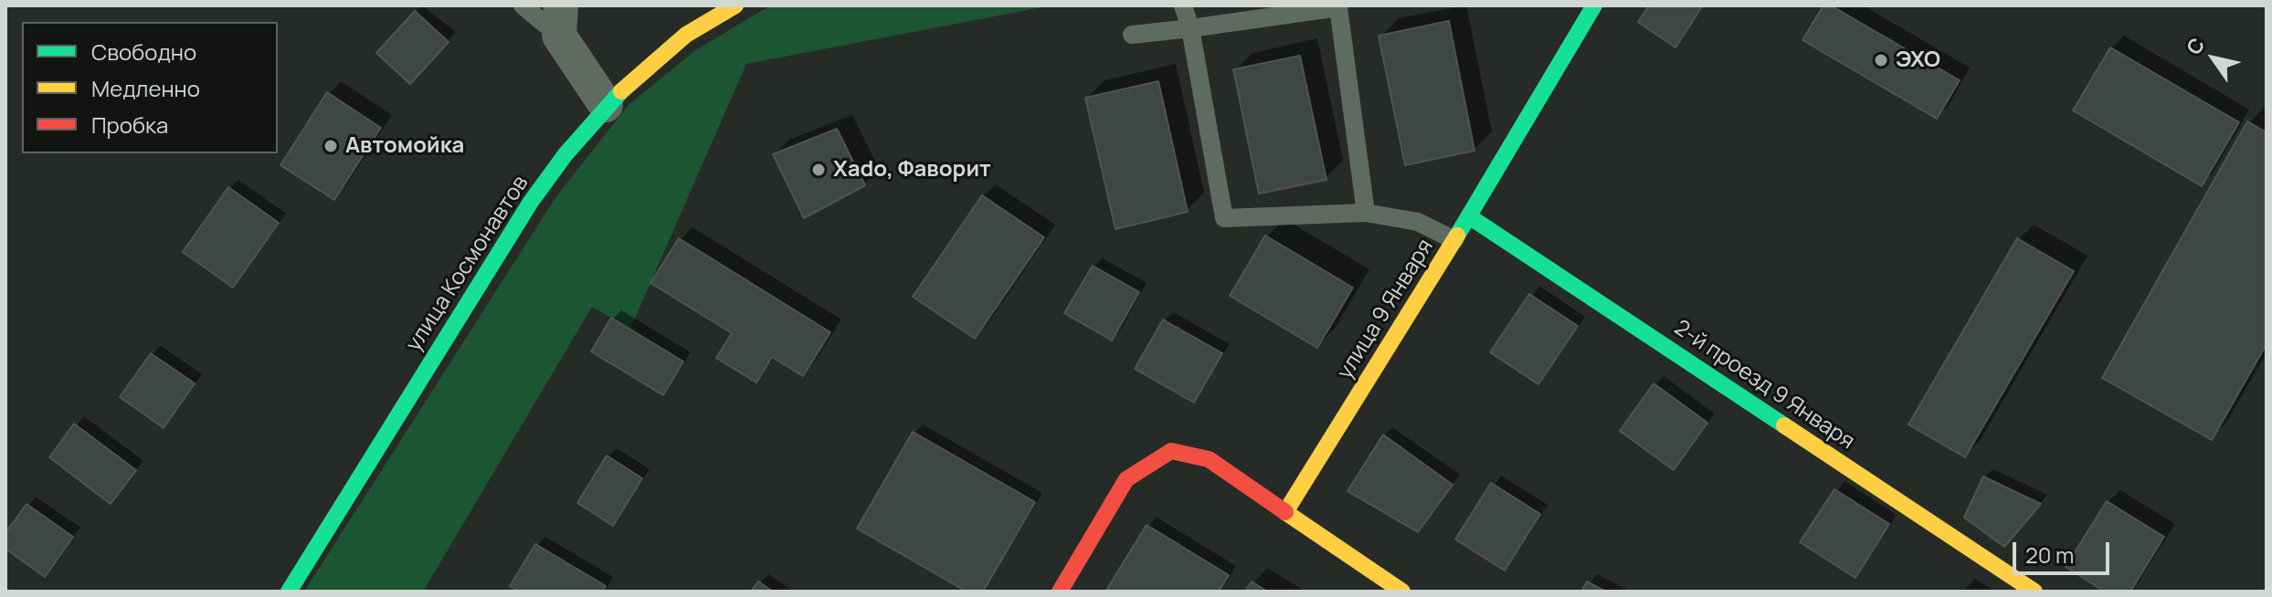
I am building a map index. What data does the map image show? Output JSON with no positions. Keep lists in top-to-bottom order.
{
  "streets": {
    "street": ["улица Космонавтов", "улица 9 Января", "2-й проезд 9 Января"]
  },
  "crossings": [
    ["улица 9 Января", "2-й проезд 9 Января"]
  ],
  "places": ["ЭХО", "Автомойка", "Xado, Фаворит"],
  "legend": ["Свободно", "Медленно", "Пробка"],
  "scale_bar": "20 m",
  "north": "top left"
}
